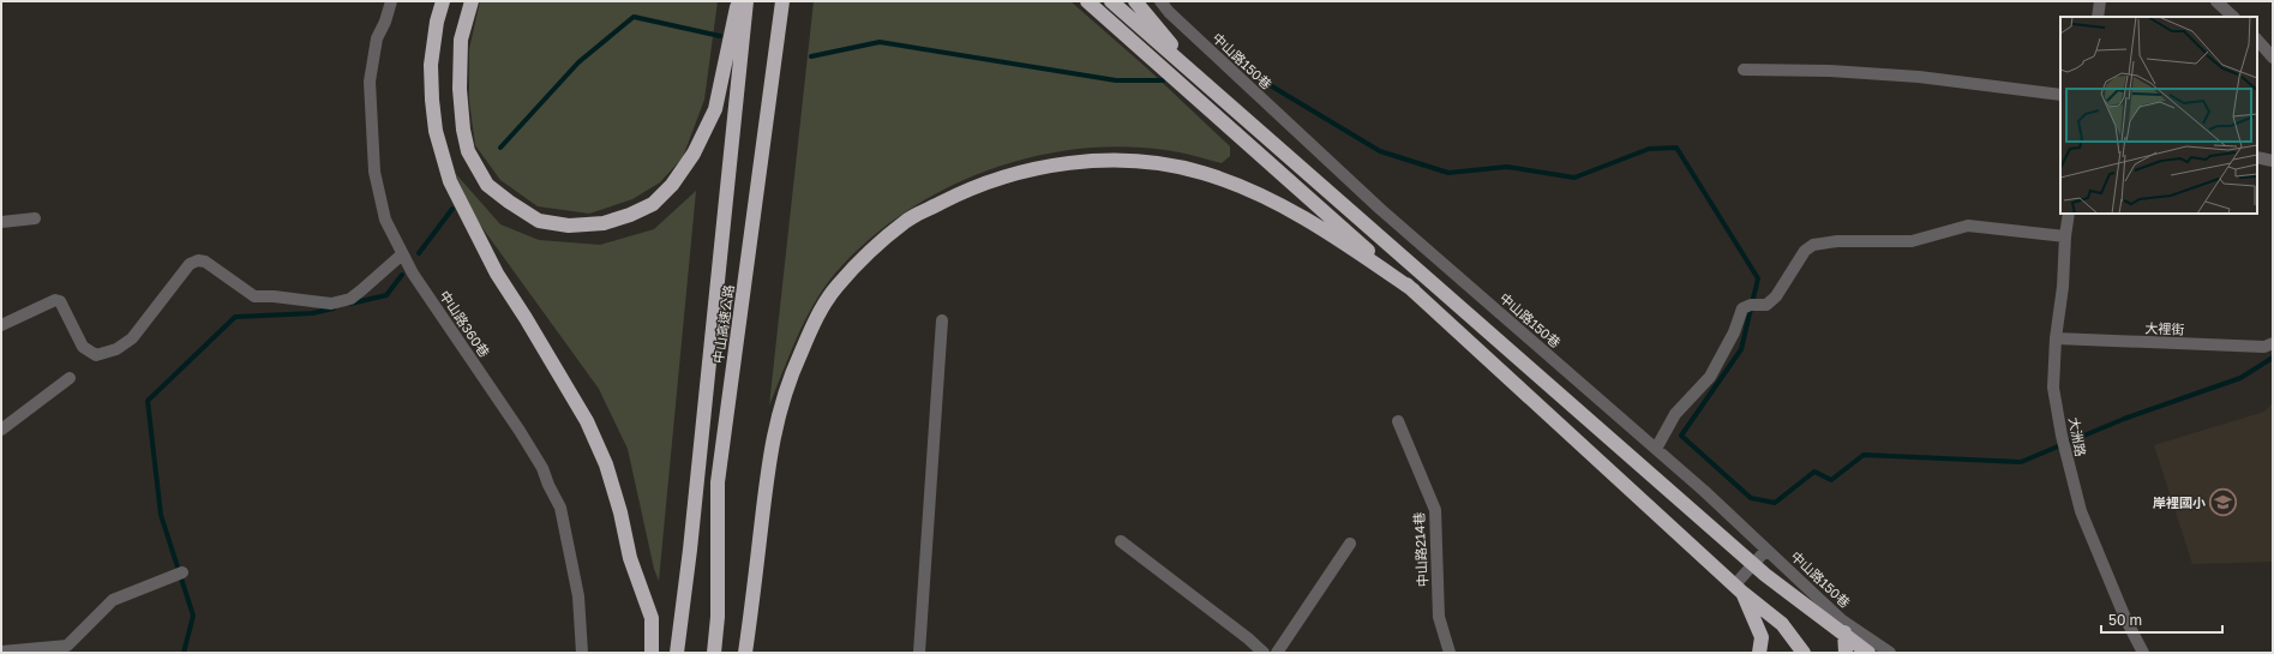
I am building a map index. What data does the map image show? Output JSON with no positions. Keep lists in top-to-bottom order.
{
  "streets": {
    "highway": ["中山高速公路"],
    "street": [
      "中山路150巷",
      "中山路360巷",
      "大裡街",
      "大洲路",
      "中山路214巷"
    ]
  },
  "crossings": [
    ["大裡街", "大洲路"]
  ],
  "places": {
    "school or university": ["岸裡國小"]
  },
  "scale_bar": "50 m"
}
